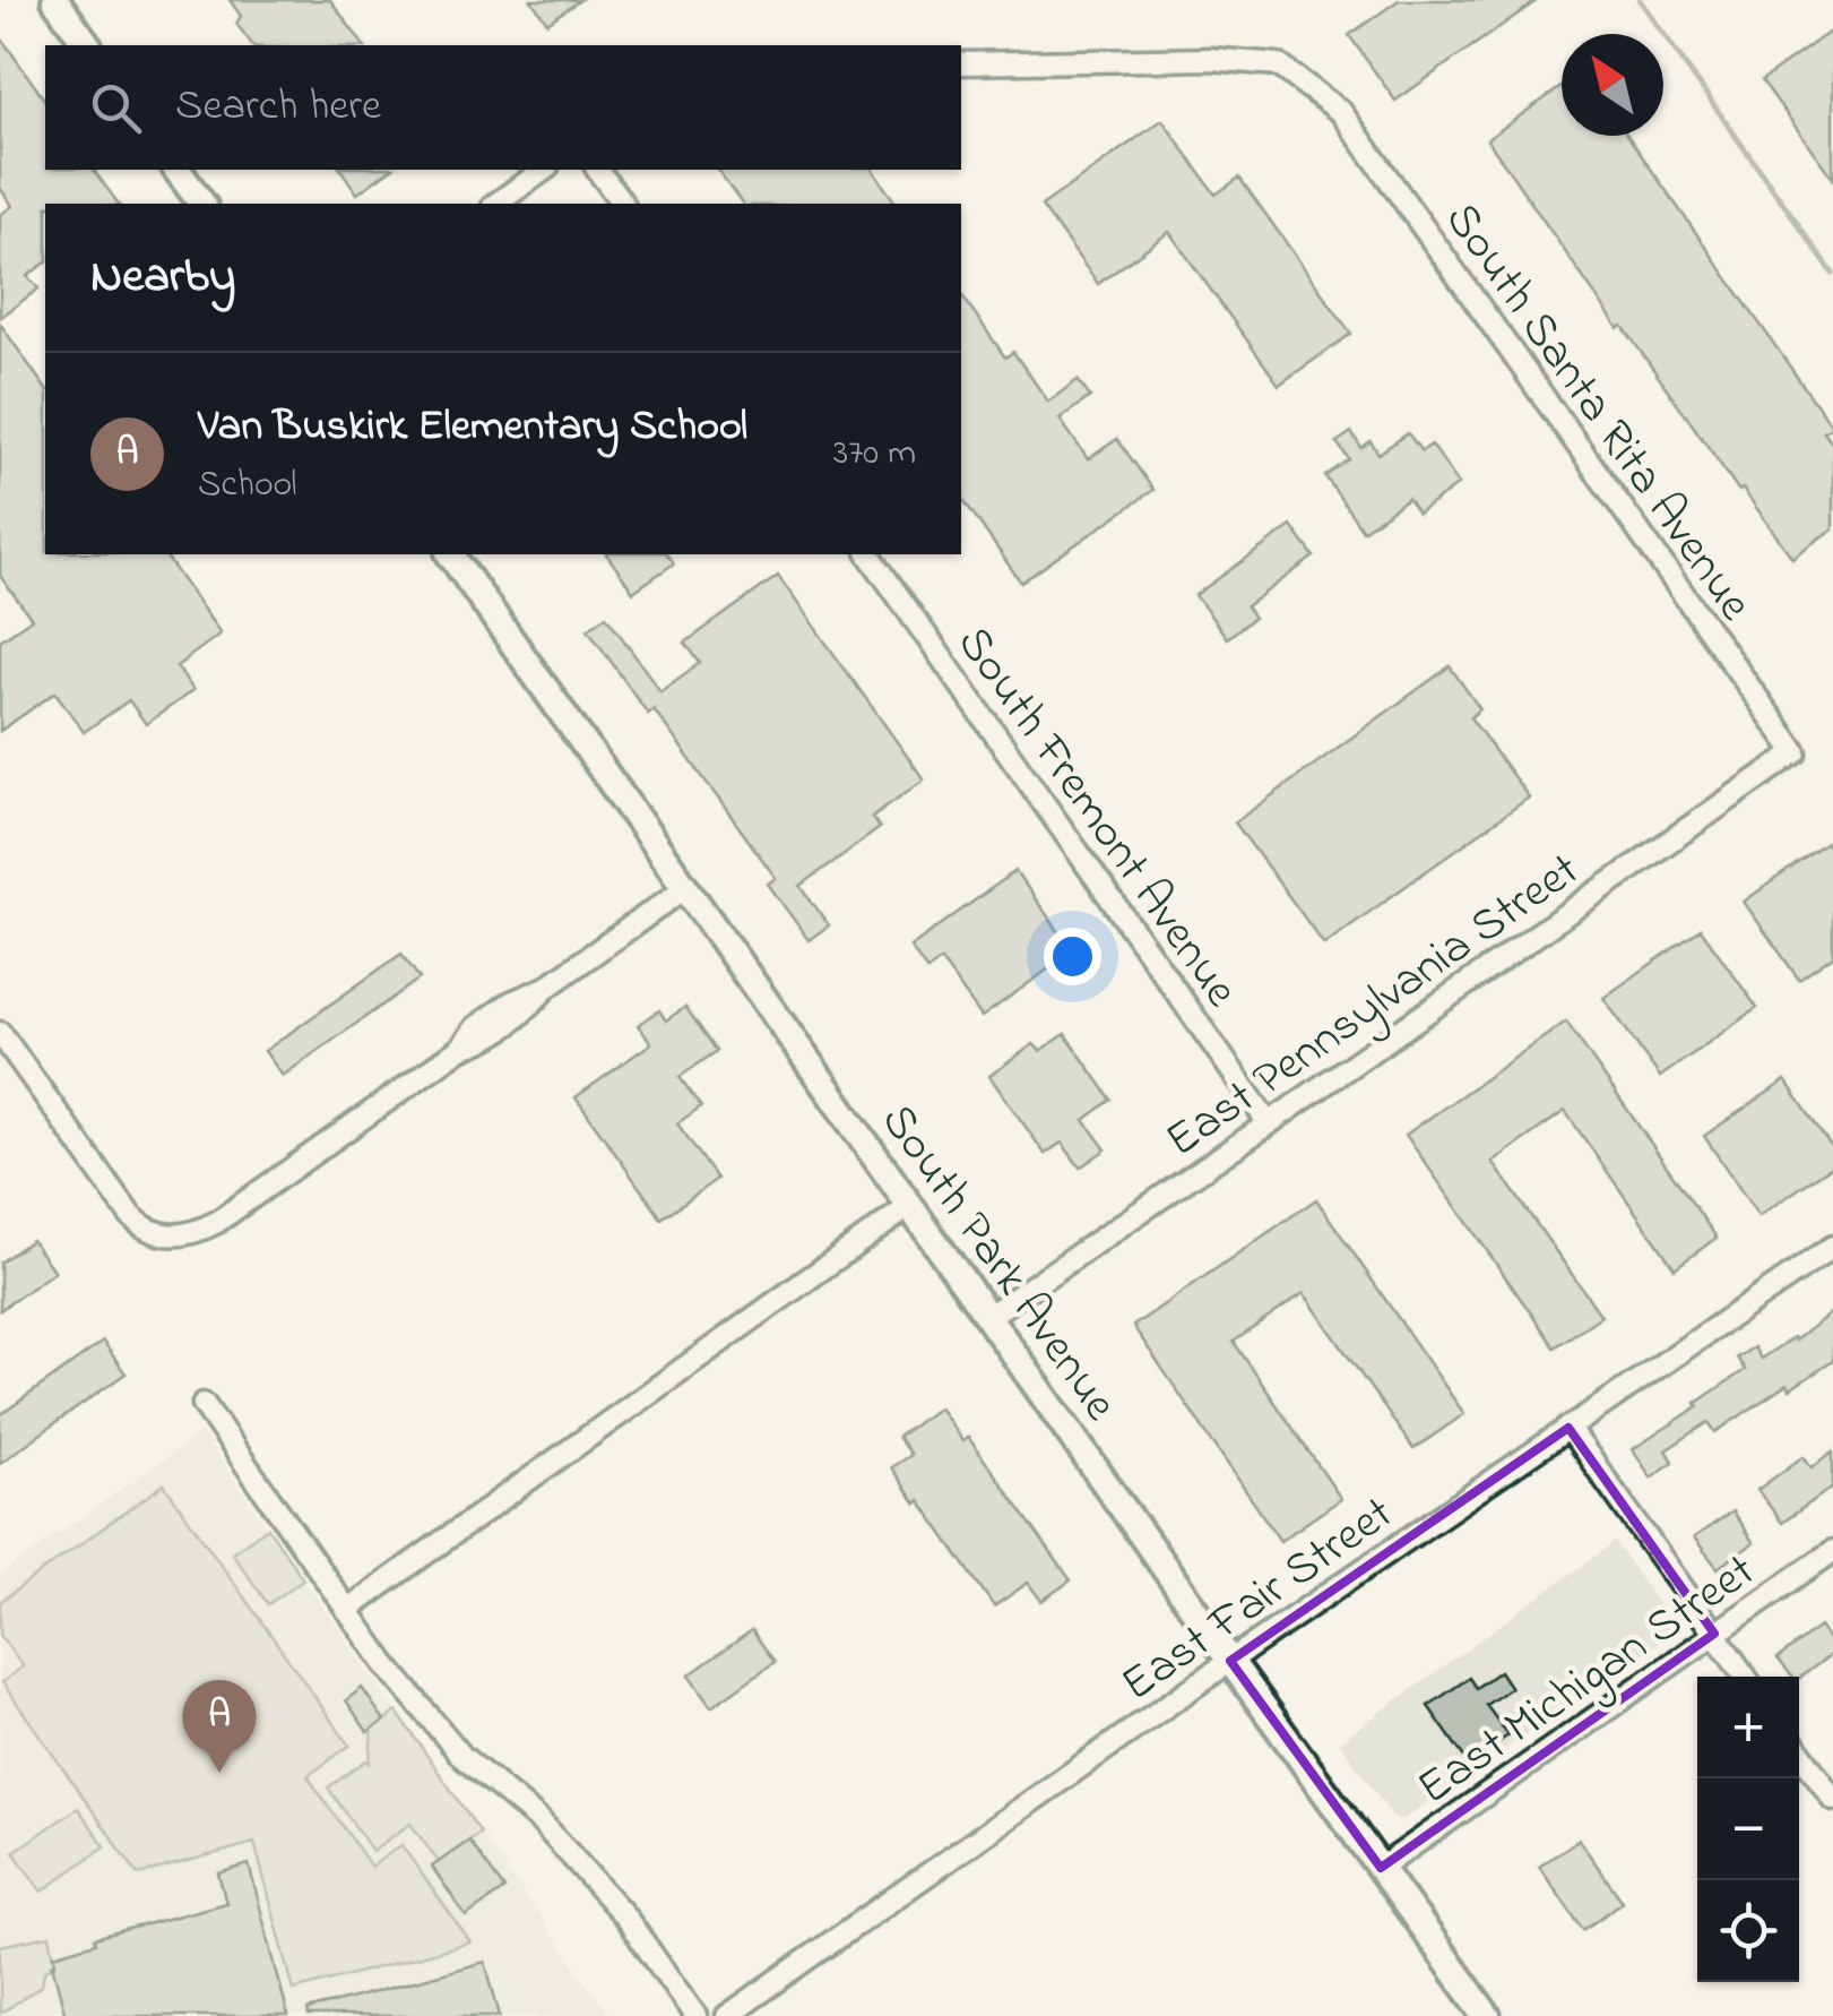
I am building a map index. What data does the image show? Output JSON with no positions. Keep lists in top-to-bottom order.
{
  "streets": {
    "main road": ["South Park Avenue"],
    "street": [
      "South Santa Rita Avenue",
      "South Fremont Avenue",
      "East Pennsylvania Street",
      "East Fair Street",
      "East Michigan Street"
    ]
  },
  "crossings": [
    ["South Santa Rita Avenue", "East Pennsylvania Street"],
    ["South Fremont Avenue", "East Pennsylvania Street"],
    ["East Pennsylvania Street", "South Park Avenue"],
    ["South Park Avenue", "East Fair Street"],
    ["South Park Avenue", "East Michigan Street"]
  ],
  "north": "top left",
  "page": {
    "search": "Search here",
    "heading": "Nearby",
    "list": [
      {
        "mark": "A",
        "name": "Van Buskirk Elementary School",
        "note": "School",
        "value": "370 m"
      }
    ],
    "map_buttons": ["+", "−"],
    "pins": "A"
  }
}
